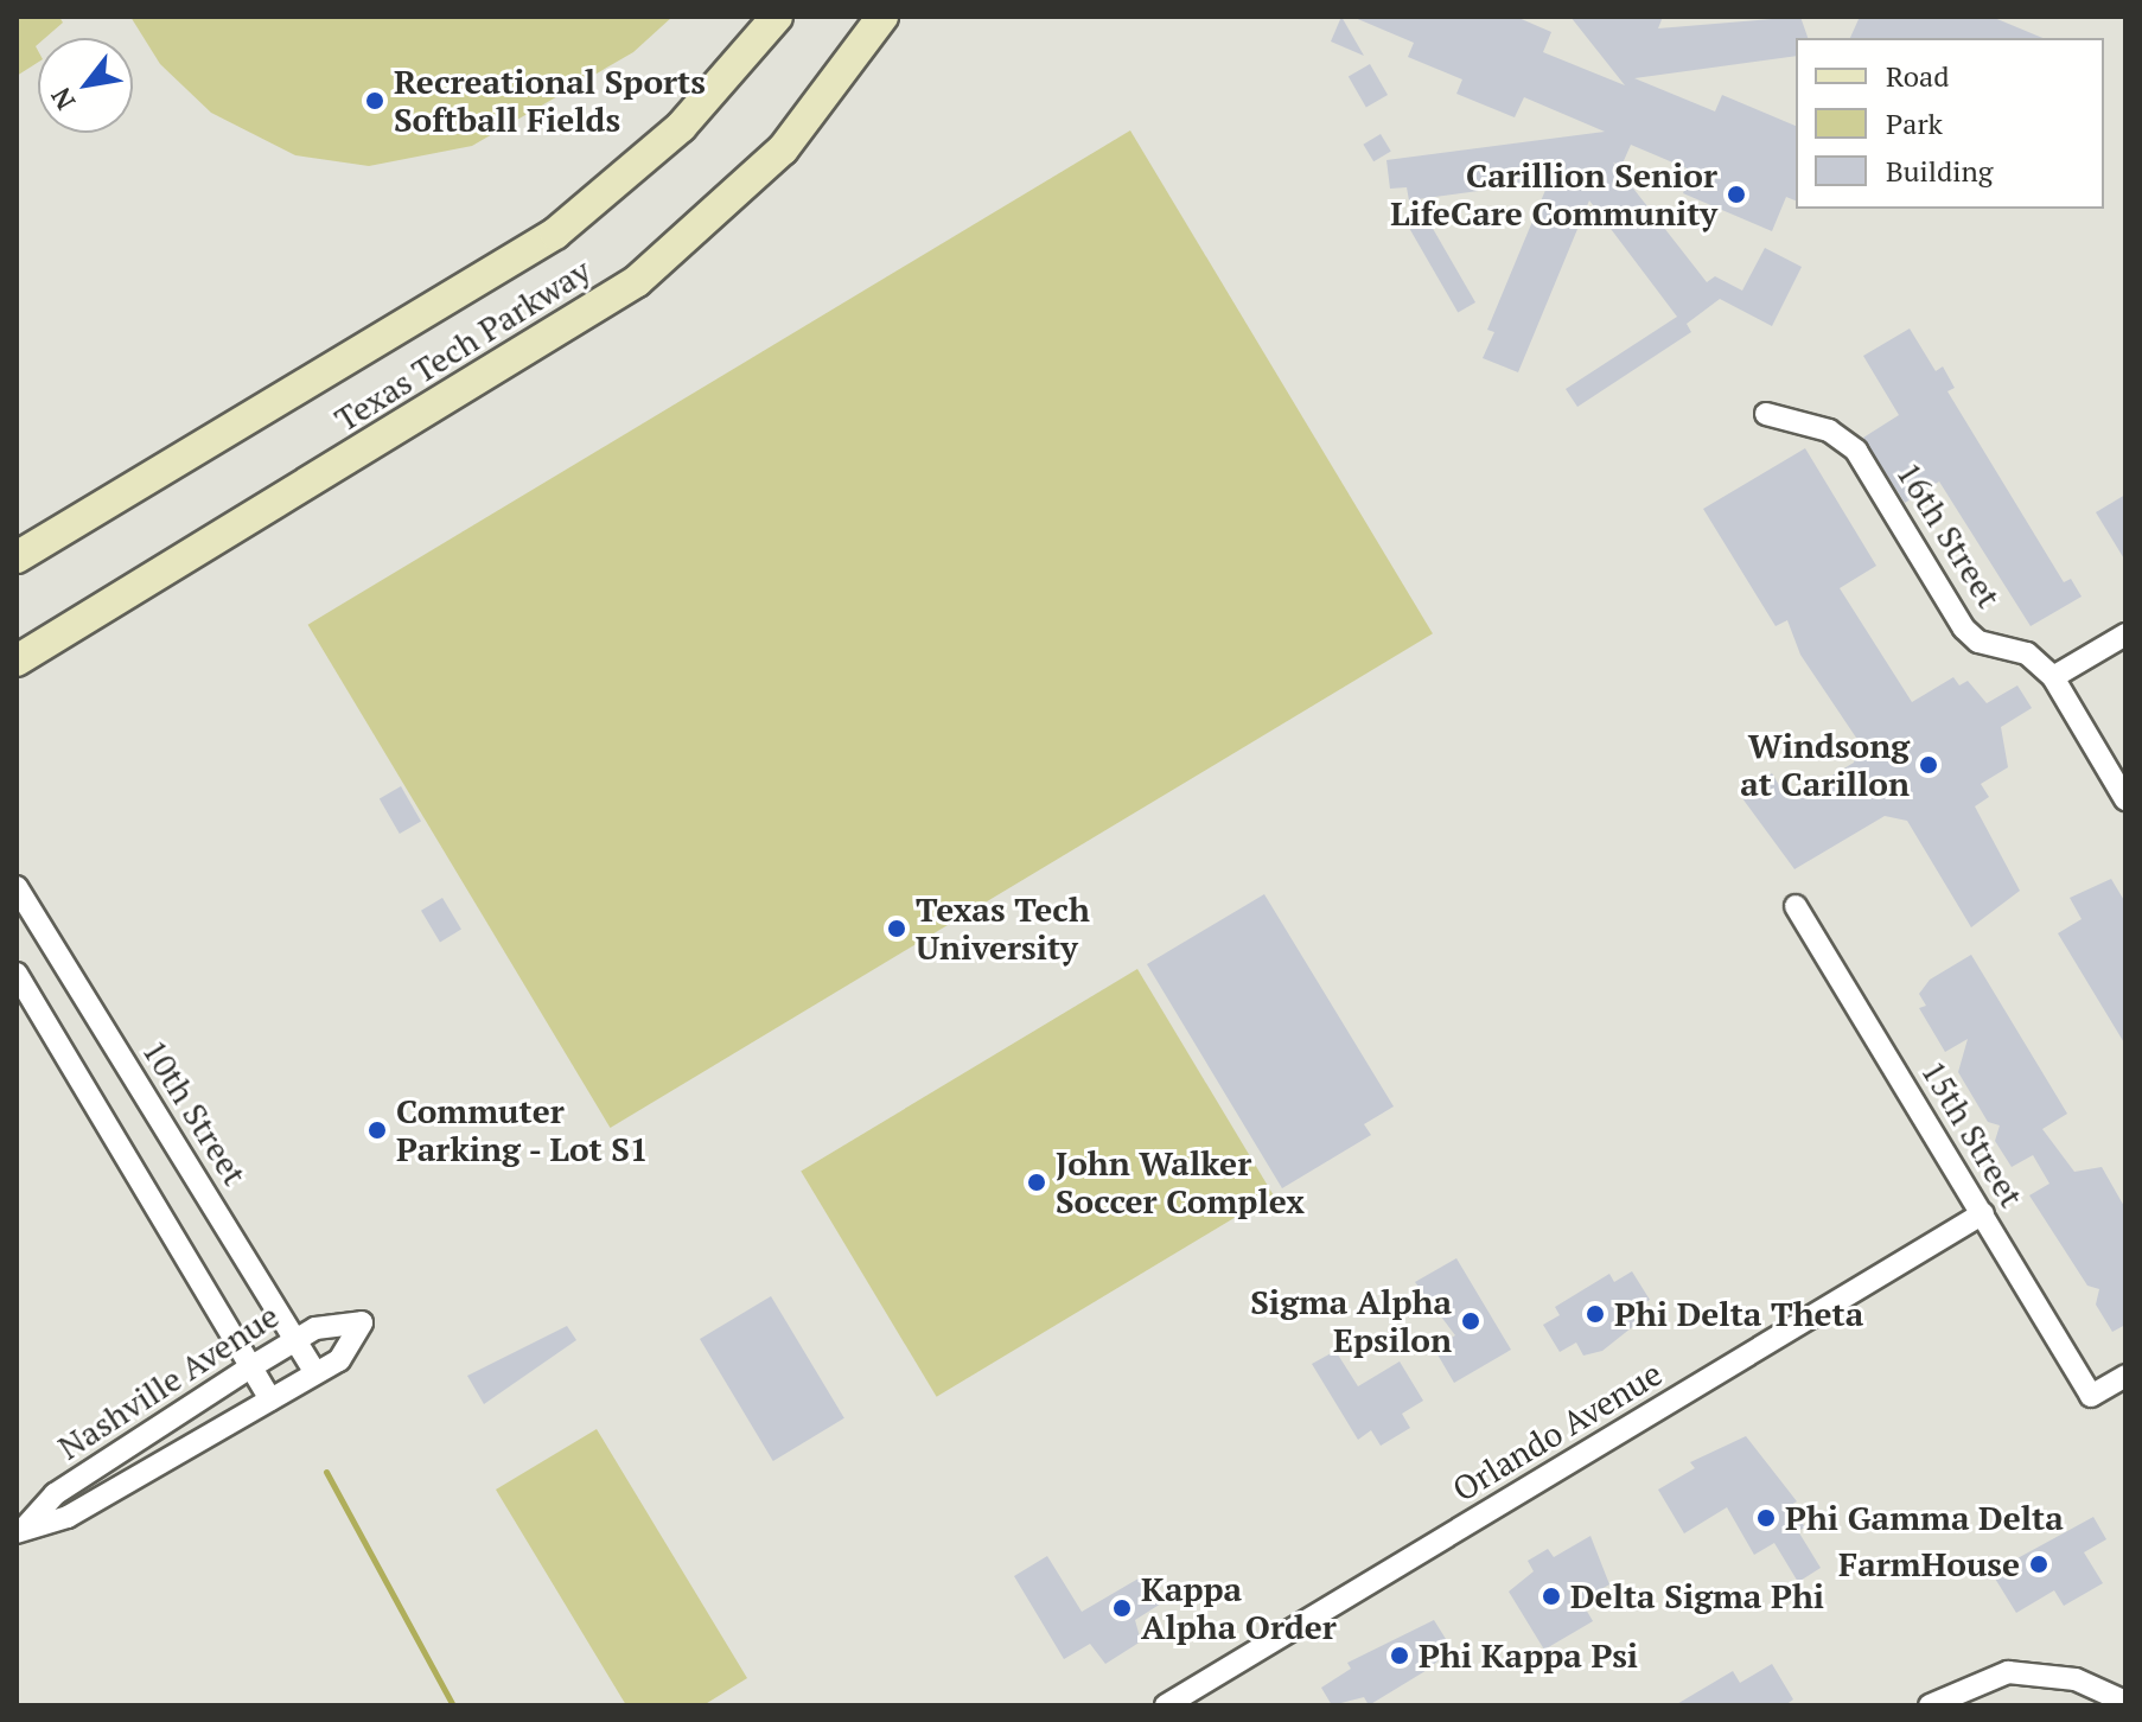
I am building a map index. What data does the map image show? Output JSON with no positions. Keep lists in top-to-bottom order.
{
  "streets": {
    "main road": ["Texas Tech Parkway"],
    "street": [
      "16th Street",
      "10th Street",
      "15th Street",
      "Nashville Avenue",
      "Orlando Avenue"
    ]
  },
  "crossings": [
    ["10th Street", "Nashville Avenue"],
    ["15th Street", "Orlando Avenue"]
  ],
  "places": [
    "Recreational Sports Softball Fields",
    "Carillion Senior LifeCare Community",
    "Windsong at Carillon",
    "Texas Tech University",
    "Commuter Parking - Lot S1",
    "John Walker Soccer Complex",
    "Phi Delta Theta",
    "Sigma Alpha Epsilon",
    "Phi Gamma Delta",
    "FarmHouse",
    "Delta Sigma Phi",
    "Kappa Alpha Order",
    "Phi Kappa Psi"
  ],
  "legend": ["Road", "Park", "Building"],
  "north": "bottom left"
}
